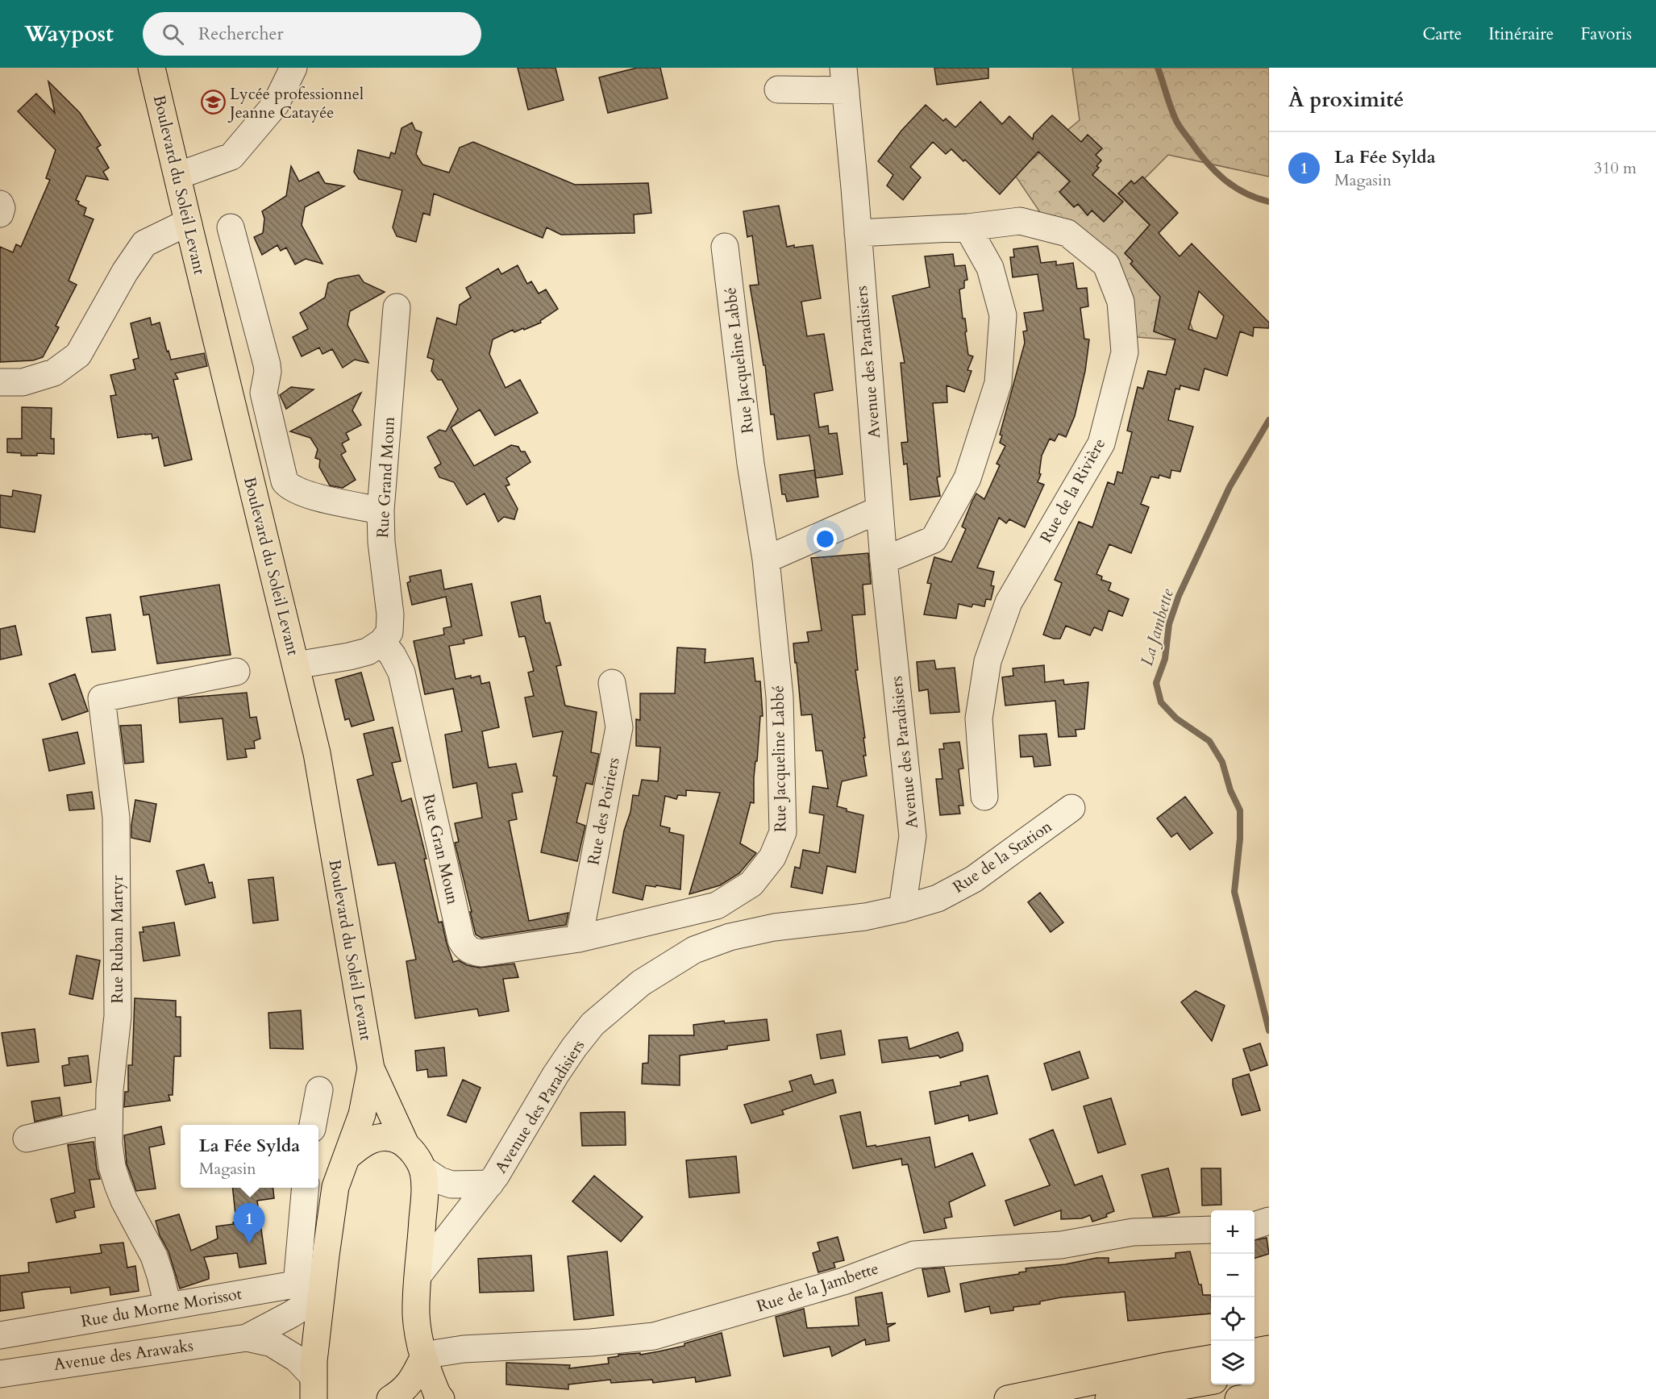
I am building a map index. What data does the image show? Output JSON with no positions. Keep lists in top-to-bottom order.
{
  "streets": {
    "main road": ["Boulevard du Soleil Levant"],
    "street": [
      "Rue Jacqueline Labbé",
      "Avenue des Paradisiers",
      "Rue Grand Moun",
      "Rue de la Rivière",
      "Rue des Poiriers",
      "Rue Gran Moun",
      "Rue de la Station",
      "Rue Ruban Martyr",
      "Rue de la Jambette",
      "Rue du Morne Morissot",
      "Avenue des Arawaks"
    ]
  },
  "crossings": [
    ["Boulevard du Soleil Levant", "Avenue des Paradisiers"],
    ["Boulevard du Soleil Levant", "Rue du Morne Morissot"],
    ["Boulevard du Soleil Levant", "Avenue des Arawaks"],
    ["Rue Jacqueline Labbé", "Rue des Poiriers"],
    ["Rue Jacqueline Labbé", "Rue Gran Moun"],
    ["Avenue des Paradisiers", "Rue de la Rivière"],
    ["Avenue des Paradisiers", "Rue de la Station"],
    ["Rue Grand Moun", "Rue Gran Moun"],
    ["Rue des Poiriers", "Rue Gran Moun"],
    ["Rue Ruban Martyr", "Rue du Morne Morissot"],
    ["Rue du Morne Morissot", "Avenue des Arawaks"]
  ],
  "water": ["La Jambette"],
  "places": {
    "school or university": ["Lycée professionnel Jeanne Catayée"]
  },
  "page": {
    "header": "Waypost",
    "search": "Rechercher",
    "nav": ["Carte", "Itinéraire", "Favoris"],
    "heading": "À proximité",
    "list": [
      {
        "mark": "1",
        "name": "La Fée Sylda",
        "note": "Magasin",
        "value": "310 m"
      }
    ],
    "popup": ["La Fée Sylda", "Magasin"],
    "pins": "1",
    "map_buttons": ["+", "−"]
  }
}
